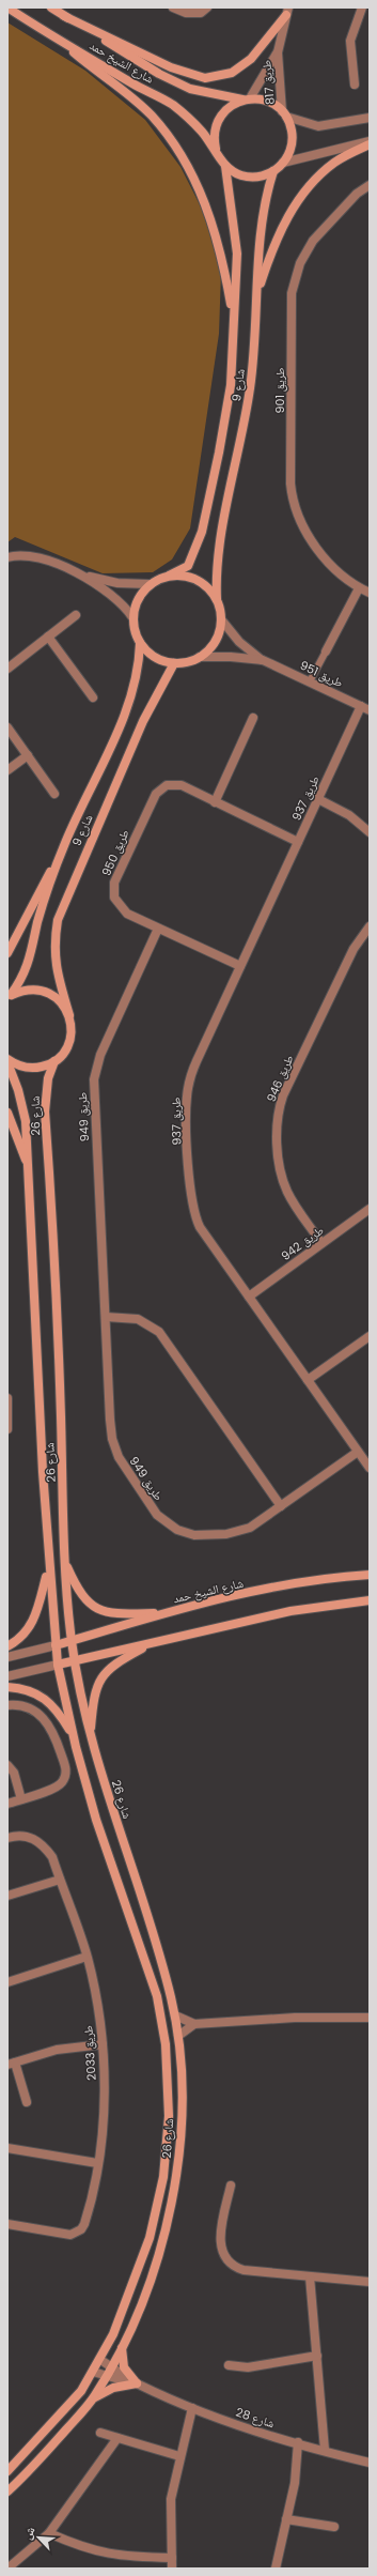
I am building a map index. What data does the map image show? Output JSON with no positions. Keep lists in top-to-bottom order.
{
  "streets": {
    "main road": ["شارع الشيخ حمد", "شارع 9", "شارع 26"],
    "street": [
      "طريق 817",
      "طريق 901",
      "طريق 951",
      "طريق 937",
      "طريق 950",
      "طريق 946",
      "طريق 949",
      "طريق 942",
      "طريق 2033",
      "شارع 28"
    ]
  },
  "crossings": [
    ["شارع الشيخ حمد", "طريق 817"],
    ["شارع الشيخ حمد", "شارع 9"],
    ["شارع الشيخ حمد", "شارع 26"],
    ["طريق 817", "شارع 9"],
    ["شارع 9", "طريق 951"],
    ["شارع 9", "شارع 26"],
    ["طريق 951", "طريق 937"],
    ["طريق 937", "طريق 950"],
    ["طريق 937", "طريق 949"],
    ["طريق 937", "طريق 942"],
    ["طريق 950", "طريق 949"],
    ["طريق 946", "طريق 942"],
    ["شارع 26", "شارع 28"]
  ],
  "north": "top left"
}
